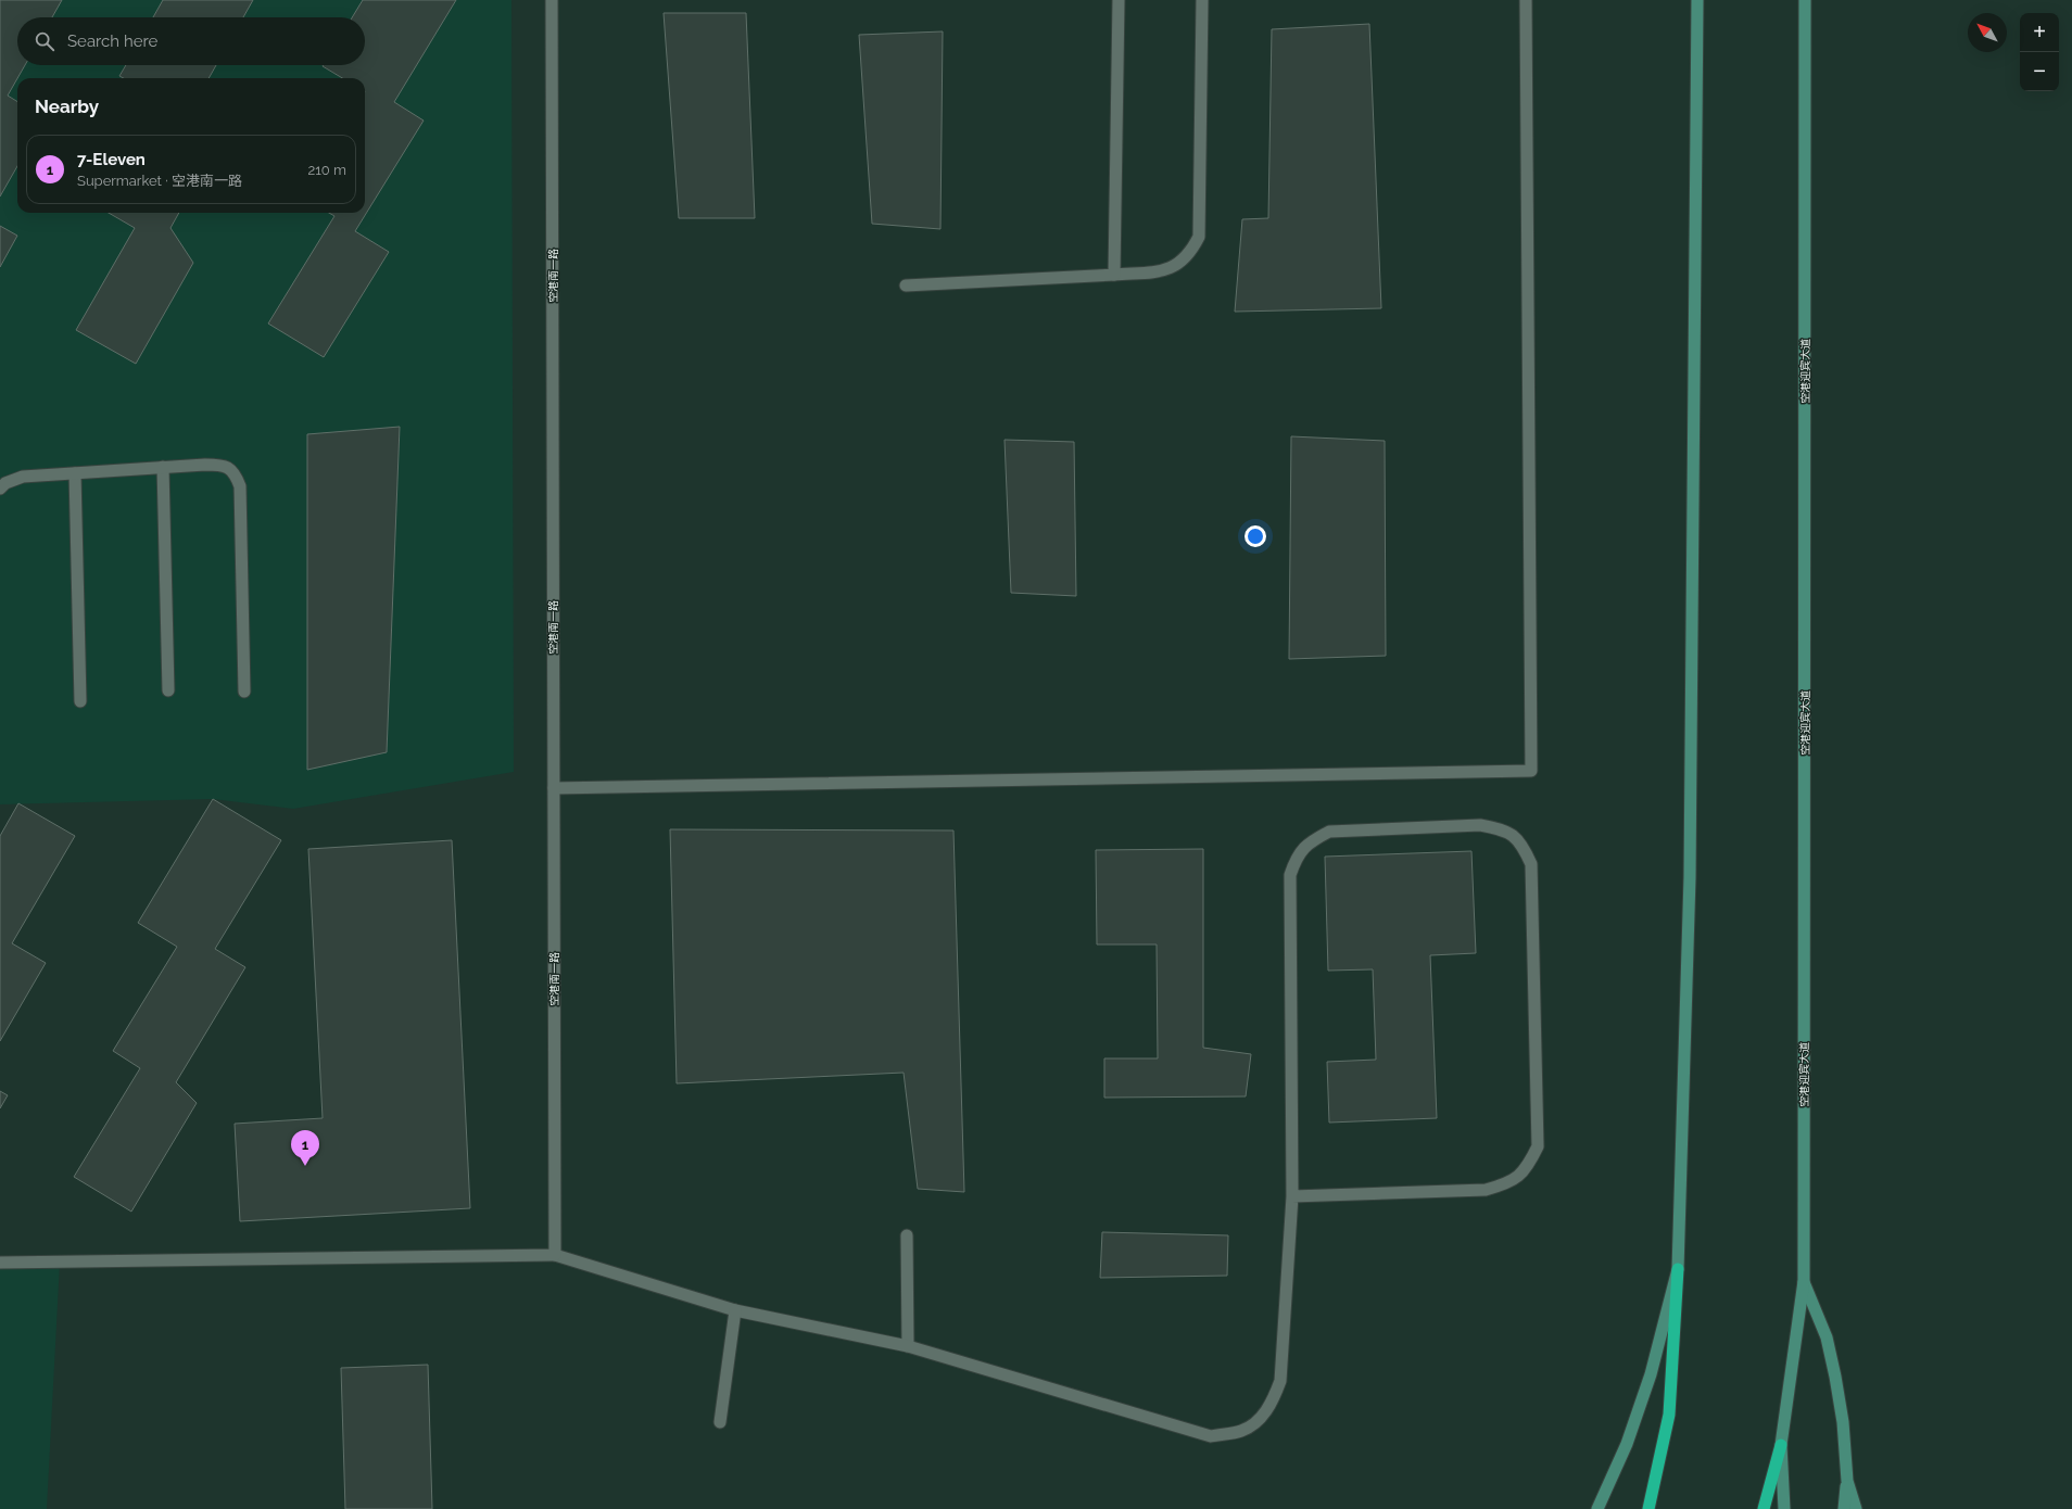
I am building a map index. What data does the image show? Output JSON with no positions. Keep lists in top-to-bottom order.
{
  "streets": {
    "main road": ["空港迎宾大道"],
    "street": ["空港南一路"]
  },
  "north": "top left",
  "page": {
    "map_buttons": ["+", "−"],
    "search": "Search here",
    "heading": "Nearby",
    "list": [
      {
        "mark": "1",
        "name": "7-Eleven",
        "note": "Supermarket · 空港南一路",
        "value": "210 m"
      }
    ],
    "pins": "1"
  }
}
